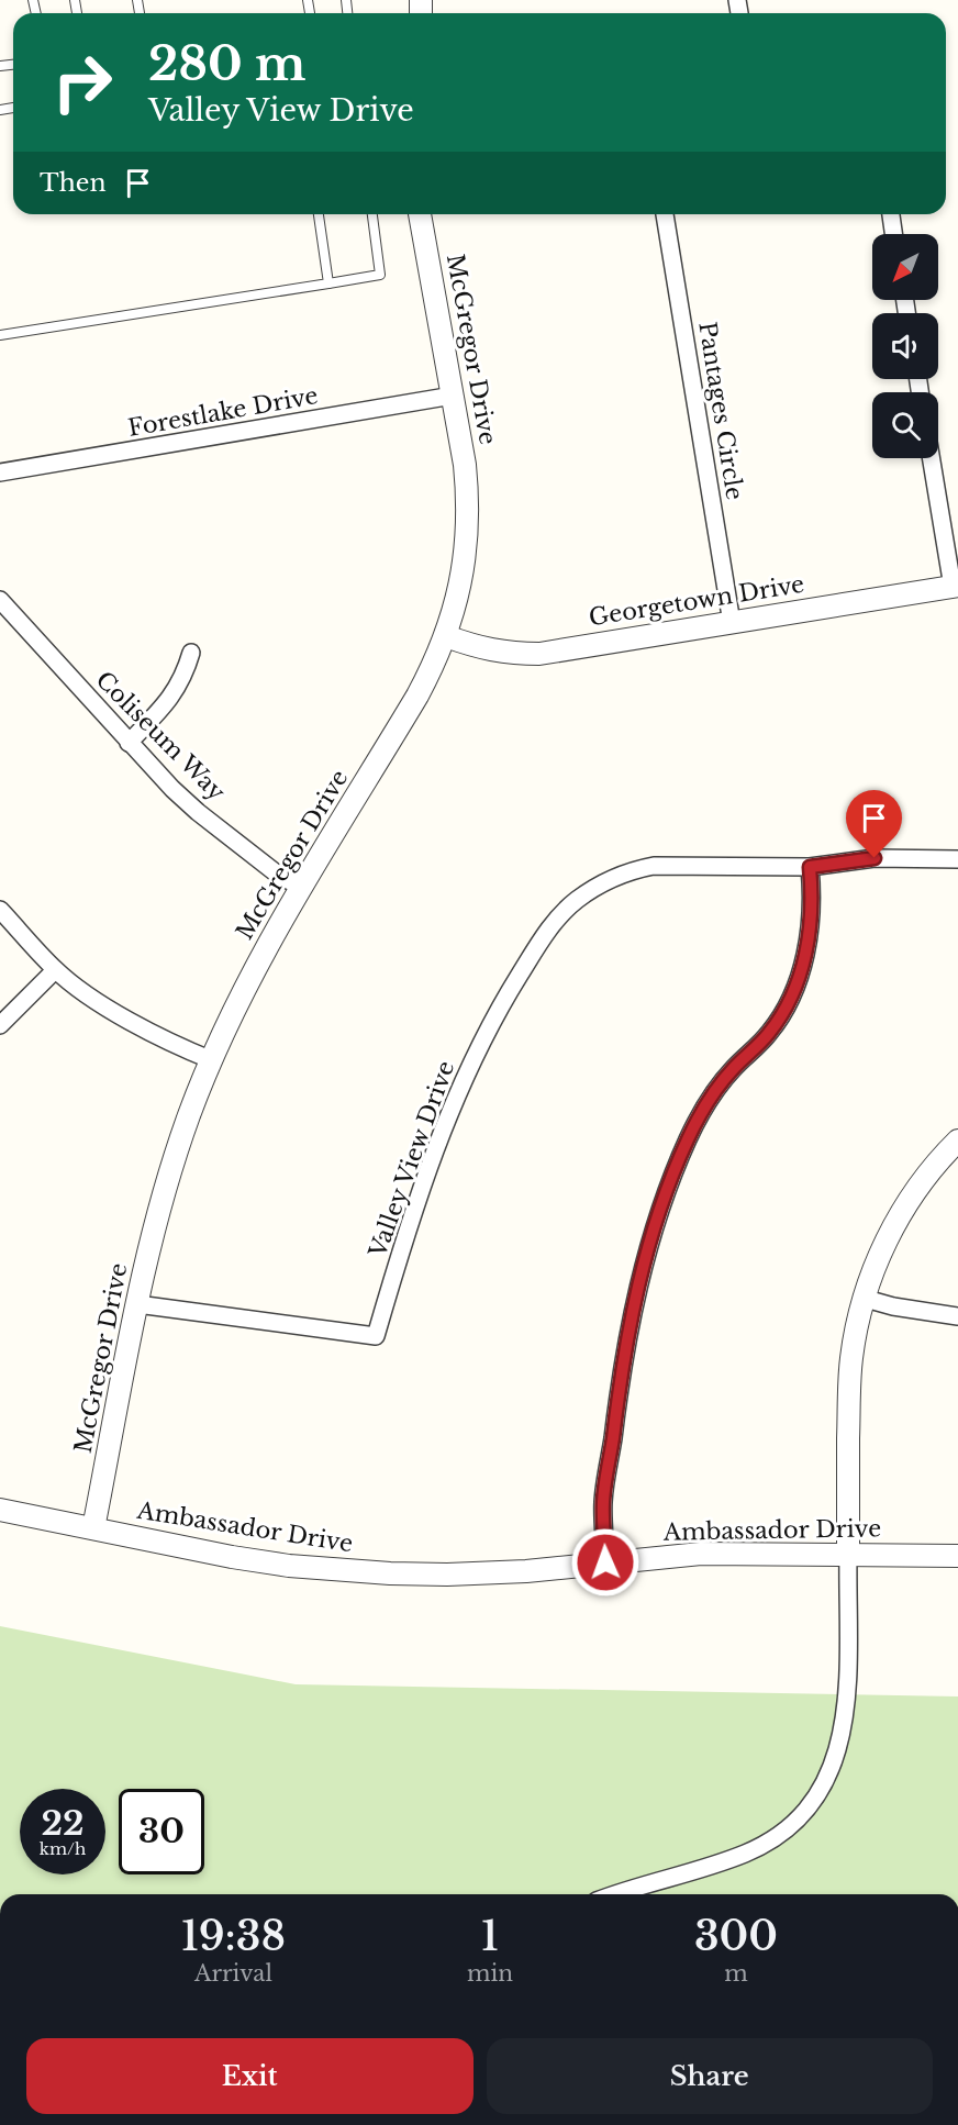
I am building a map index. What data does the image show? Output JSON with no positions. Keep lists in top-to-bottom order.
{
  "streets": {
    "street": [
      "McGregor Drive",
      "Pantages Circle",
      "Forestlake Drive",
      "Georgetown Drive",
      "Coliseum Way",
      "Valley View Drive",
      "Ambassador Drive"
    ]
  },
  "crossings": [
    ["McGregor Drive", "Forestlake Drive"],
    ["McGregor Drive", "Georgetown Drive"],
    ["McGregor Drive", "Coliseum Way"],
    ["McGregor Drive", "Valley View Drive"],
    ["McGregor Drive", "Ambassador Drive"],
    ["Pantages Circle", "Georgetown Drive"]
  ],
  "north": "bottom left",
  "page": {
    "turn": ["280 m", "Valley View Drive"],
    "then": "Then",
    "speed": "22 km/h",
    "limit": "30",
    "eta": [
      "19:38",
      "Arrival",
      "1",
      "min",
      "300",
      "m"
    ],
    "buttons": ["Exit", "Share"]
  }
}
